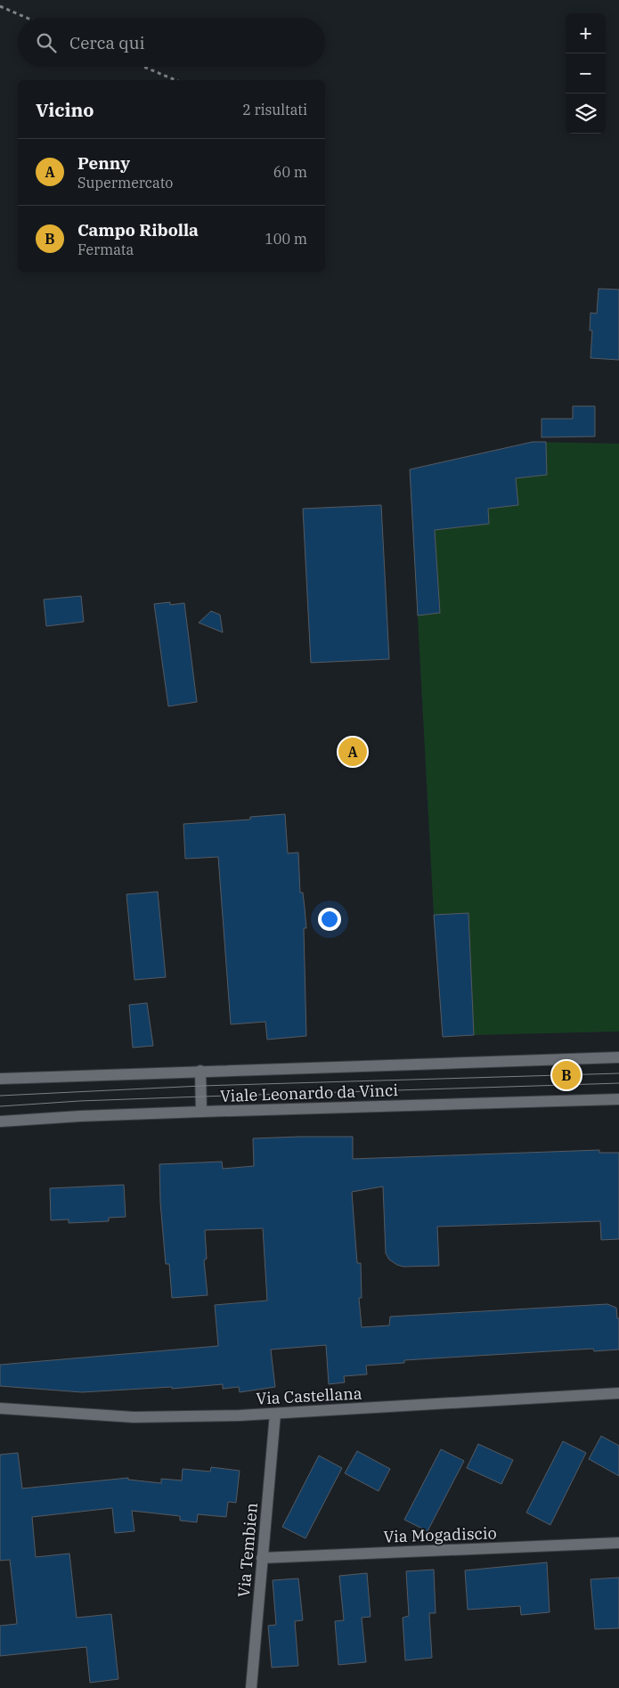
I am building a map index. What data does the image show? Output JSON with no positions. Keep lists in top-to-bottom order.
{
  "streets": {
    "street": [
      "Viale Leonardo da Vinci",
      "Via Castellana",
      "Via Mogadiscio",
      "Via Tembien"
    ]
  },
  "crossings": [
    ["Via Castellana", "Via Tembien"],
    ["Via Mogadiscio", "Via Tembien"]
  ],
  "page": {
    "map_buttons": ["+", "−"],
    "search": "Cerca qui",
    "heading": ["Vicino", "2 risultati"],
    "list": [
      {
        "mark": "A",
        "name": "Penny",
        "note": "Supermercato",
        "value": "60 m"
      },
      {
        "mark": "B",
        "name": "Campo Ribolla",
        "note": "Fermata",
        "value": "100 m"
      }
    ],
    "pins": ["A", "B"]
  }
}
